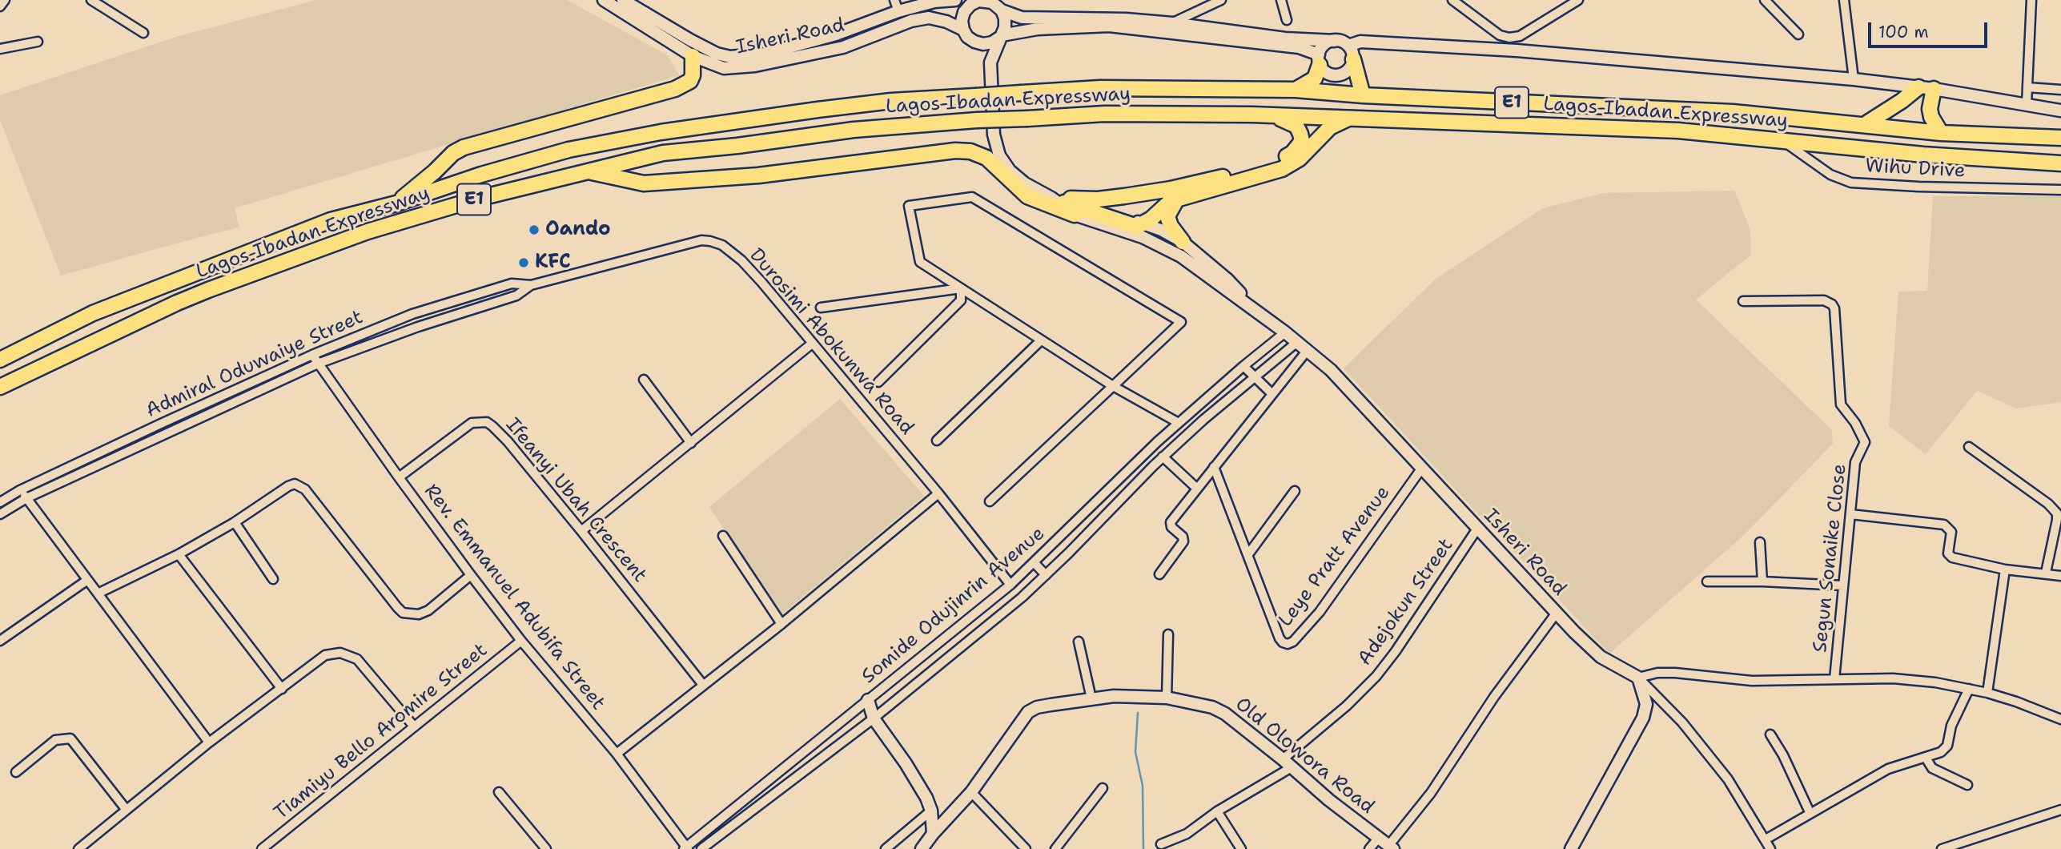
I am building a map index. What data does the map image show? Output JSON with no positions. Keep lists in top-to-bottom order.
{
  "streets": {
    "highway": ["Lagos-Ibadan Expressway", "E1"],
    "main road": ["Isheri Road", "Old Olowora Road"],
    "street": [
      "Wihu Drive",
      "Durosimi Abokunwa Road",
      "Admiral Oduwaiye Street",
      "Ifeanyi Ubah Crescent",
      "Leye Pratt Avenue",
      "Segun Sonaike Close",
      "Rev. Emmanuel Adubifa Street",
      "Adejokun Street",
      "Somide Odujinrin Avenue",
      "Tiamiyu Bello Aromire Street"
    ]
  },
  "crossings": [
    ["Isheri Road", "Leye Pratt Avenue"],
    ["Isheri Road", "Adejokun Street"],
    ["Isheri Road", "Somide Odujinrin Avenue"],
    ["Lagos-Ibadan Expressway", "Wihu Drive"],
    ["Durosimi Abokunwa Road", "Admiral Oduwaiye Street"],
    ["Durosimi Abokunwa Road", "Rev. Emmanuel Adubifa Street"],
    ["Durosimi Abokunwa Road", "Somide Odujinrin Avenue"],
    ["Admiral Oduwaiye Street", "Rev. Emmanuel Adubifa Street"],
    ["Ifeanyi Ubah Crescent", "Rev. Emmanuel Adubifa Street"],
    ["Rev. Emmanuel Adubifa Street", "Somide Odujinrin Avenue"],
    ["Rev. Emmanuel Adubifa Street", "Tiamiyu Bello Aromire Street"],
    ["Adejokun Street", "Old Olowora Road"]
  ],
  "places": ["Oando", "KFC"],
  "scale_bar": "100 m"
}
